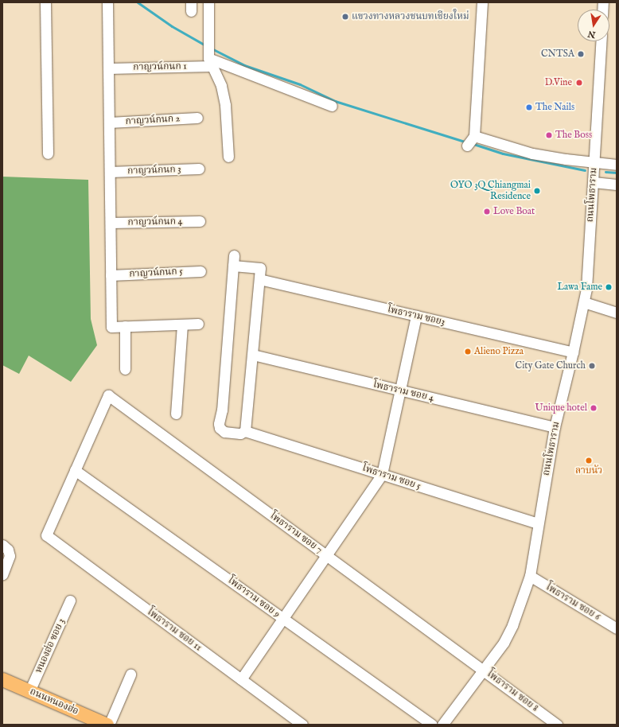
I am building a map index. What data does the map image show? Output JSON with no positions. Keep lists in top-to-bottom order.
{
  "streets": {
    "main road": ["ถนนหนองฮ่อ"],
    "street": [
      "กาญวน์กนก 1",
      "กาญวน์กนก 2",
      "กาญวน์กนก 3",
      "ถนนโพธาราม",
      "กาญวน์กนก 4",
      "กาญวน์กนก 5",
      "โพธาราม ซอย3",
      "โพธาราม ซอย 4",
      "โพธาราม ซอย 5",
      "โพธาราม ซอย 7",
      "โพธาราม ซอย 9",
      "โพธาราม ซอย 6",
      "โพธาราม ซอย 11",
      "หนองฮ่อ ซอย 3",
      "โพธาราม ซอย 8"
    ]
  },
  "crossings": [
    ["ถนนโพธาราม", "โพธาราม ซอย3"],
    ["ถนนโพธาราม", "โพธาราม ซอย 4"],
    ["ถนนโพธาราม", "โพธาราม ซอย 5"],
    ["ถนนโพธาราม", "โพธาราม ซอย 7"],
    ["ถนนโพธาราม", "โพธาราม ซอย 6"],
    ["ถนนโพธาราม", "โพธาราม ซอย 8"],
    ["โพธาราม ซอย 7", "โพธาราม ซอย 9"],
    ["โพธาราม ซอย 7", "โพธาราม ซอย 11"],
    ["โพธาราม ซอย 7", "โพธาราม ซอย 8"],
    ["โพธาราม ซอย 9", "โพธาราม ซอย 11"],
    ["หนองฮ่อ ซอย 3", "ถนนหนองฮ่อ"]
  ],
  "places": [
    "แขวงทางหลวงชนบทเชียงใหม่",
    "CNTSA",
    "D.Vine",
    "The Nails",
    "The Boss",
    "OYO 3Q Chiangmai Residence",
    "Love Boat",
    "Lawa Fame",
    "Alieno Pizza",
    "City Gate Church",
    "Unique hotel",
    "ลาบนัว"
  ],
  "north": "bottom"
}
